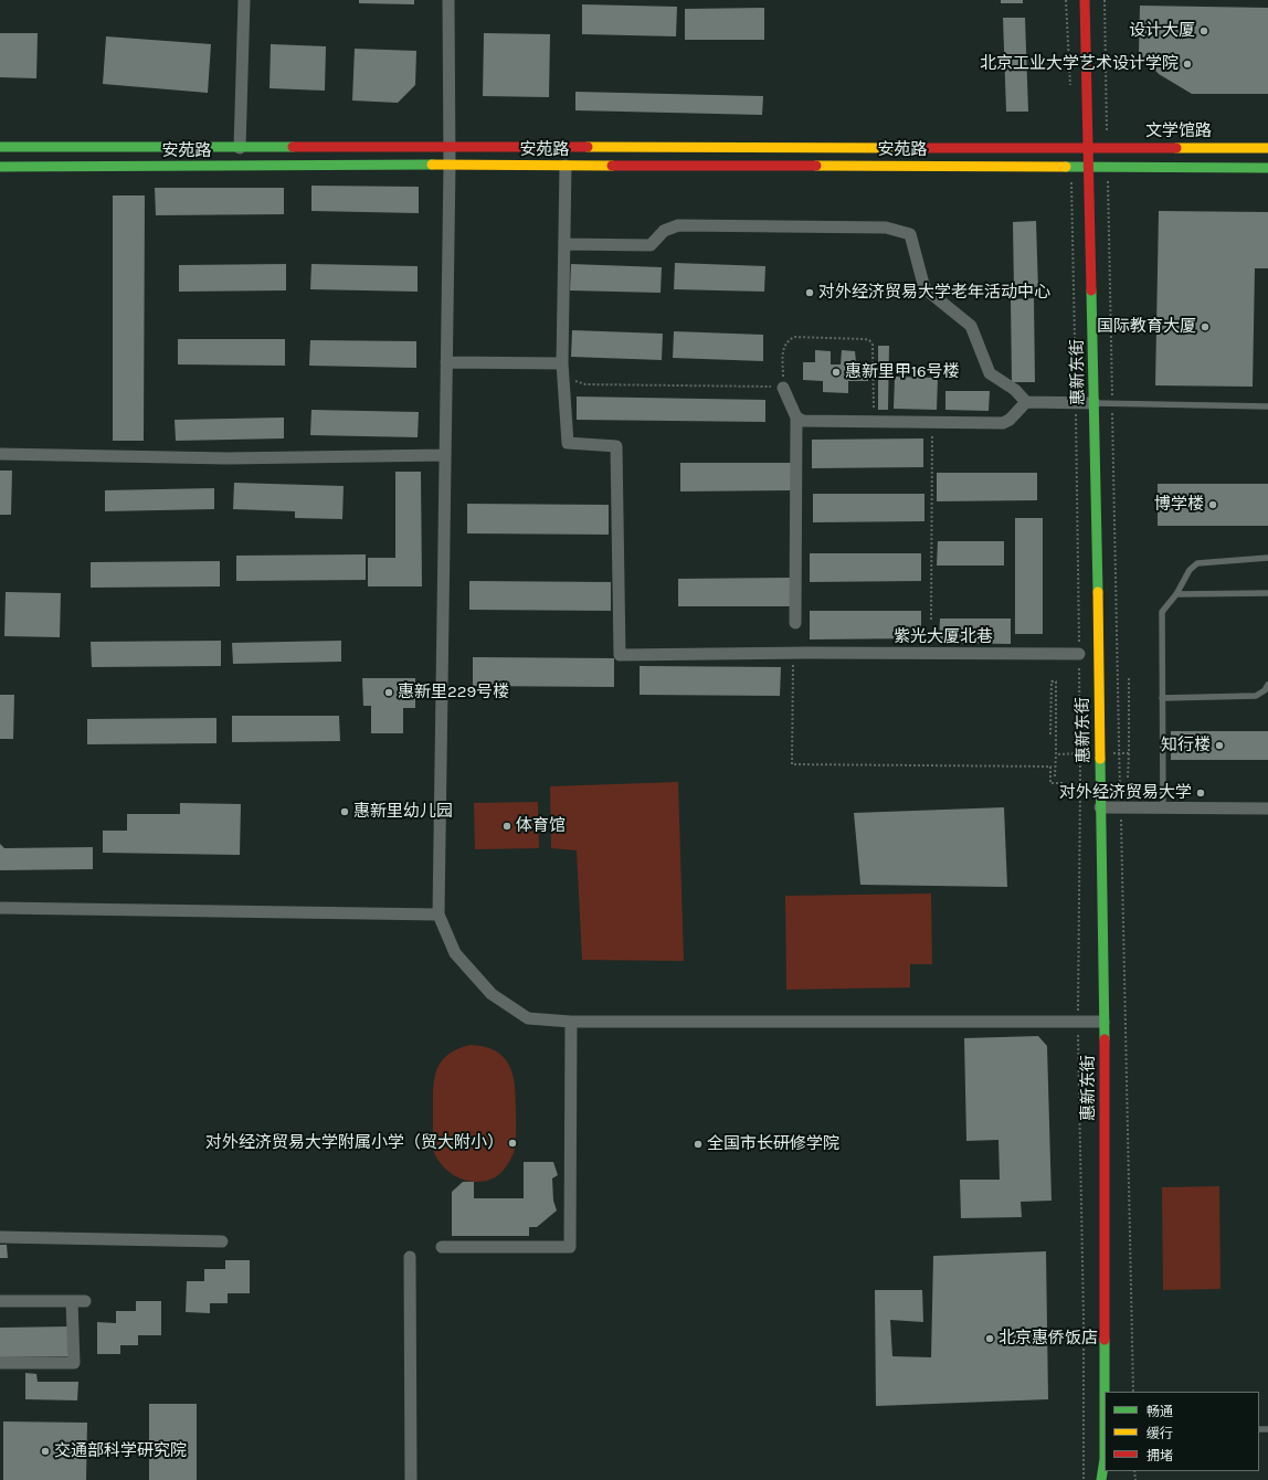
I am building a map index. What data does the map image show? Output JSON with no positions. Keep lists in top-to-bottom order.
{
  "streets": {
    "main road": ["文学馆路", "安苑路", "惠新东街"],
    "street": ["紫光大厦北巷"]
  },
  "crossings": [
    ["文学馆路", "安苑路"],
    ["文学馆路", "惠新东街"],
    ["安苑路", "惠新东街"]
  ],
  "places": [
    "设计大厦",
    "北京工业大学艺术设计学院",
    "对外经济贸易大学老年活动中心",
    "国际教育大厦",
    "惠新里甲16号楼",
    "博学楼",
    "惠新里229号楼",
    "知行楼",
    "对外经济贸易大学",
    "惠新里幼儿园",
    "体育馆",
    "对外经济贸易大学附属小学（贸大附小）",
    "全国市长研修学院",
    "北京惠侨饭店",
    "交通部科学研究院"
  ],
  "legend": ["畅通", "缓行", "拥堵"]
}
